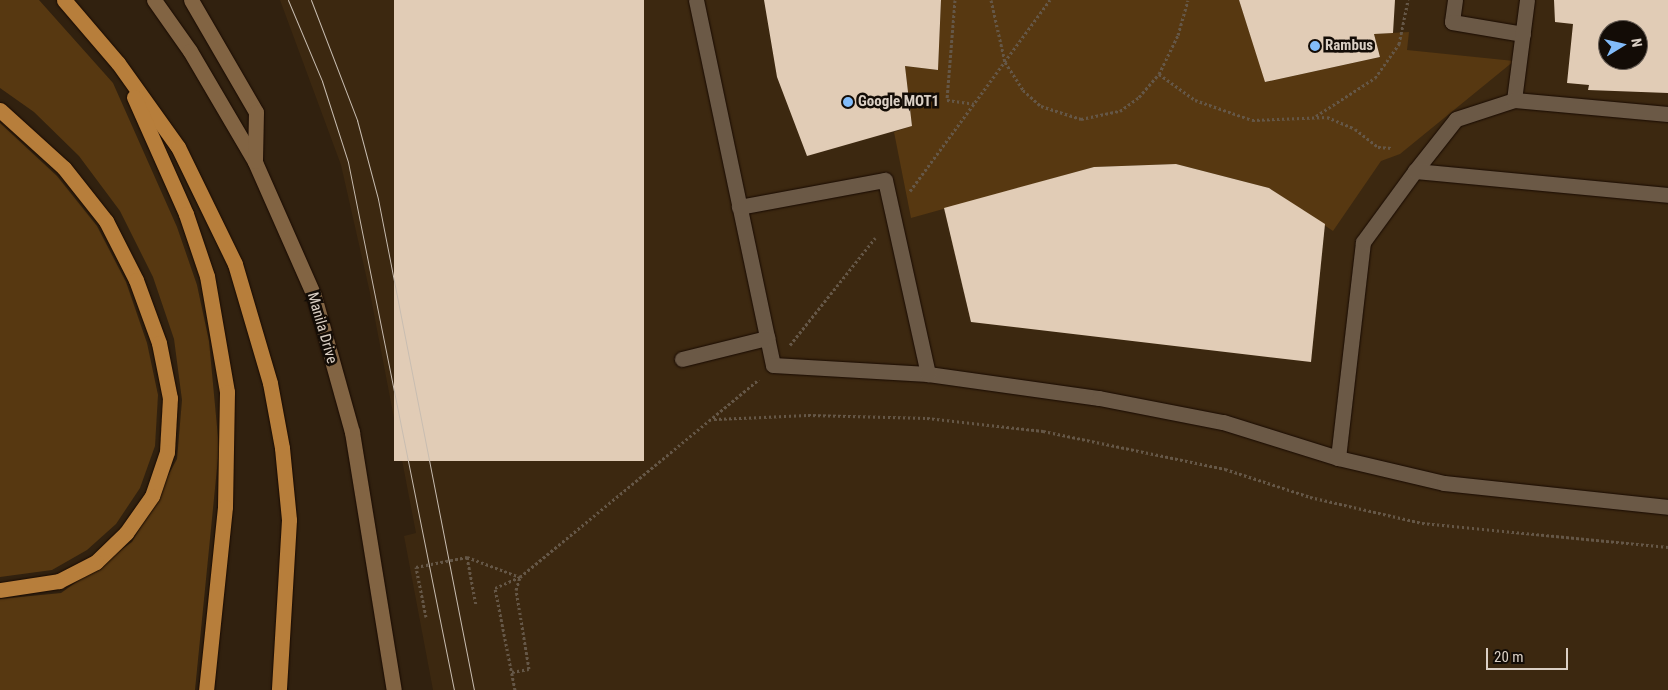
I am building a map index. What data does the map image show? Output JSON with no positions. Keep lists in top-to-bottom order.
{
  "streets": {
    "main road": ["Manila Drive"]
  },
  "places": ["Rambus", "Google MOT1"],
  "scale_bar": "20 m",
  "north": "right"
}
